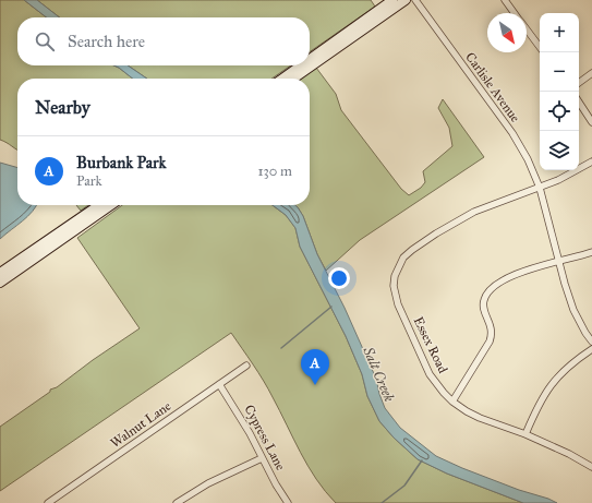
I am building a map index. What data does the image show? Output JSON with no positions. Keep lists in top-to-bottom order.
{
  "streets": {
    "street": [
      "Carlisle Avenue",
      "Essex Road",
      "Walnut Lane",
      "Cypress Lane"
    ]
  },
  "crossings": [
    ["Carlisle Avenue", "Essex Road"],
    ["Walnut Lane", "Cypress Lane"]
  ],
  "water": ["Salt Creek"],
  "north": "bottom right",
  "page": {
    "map_buttons": ["+", "−"],
    "search": "Search here",
    "heading": "Nearby",
    "list": [
      {
        "mark": "A",
        "name": "Burbank Park",
        "note": "Park",
        "value": "130 m"
      }
    ],
    "pins": "A"
  }
}
